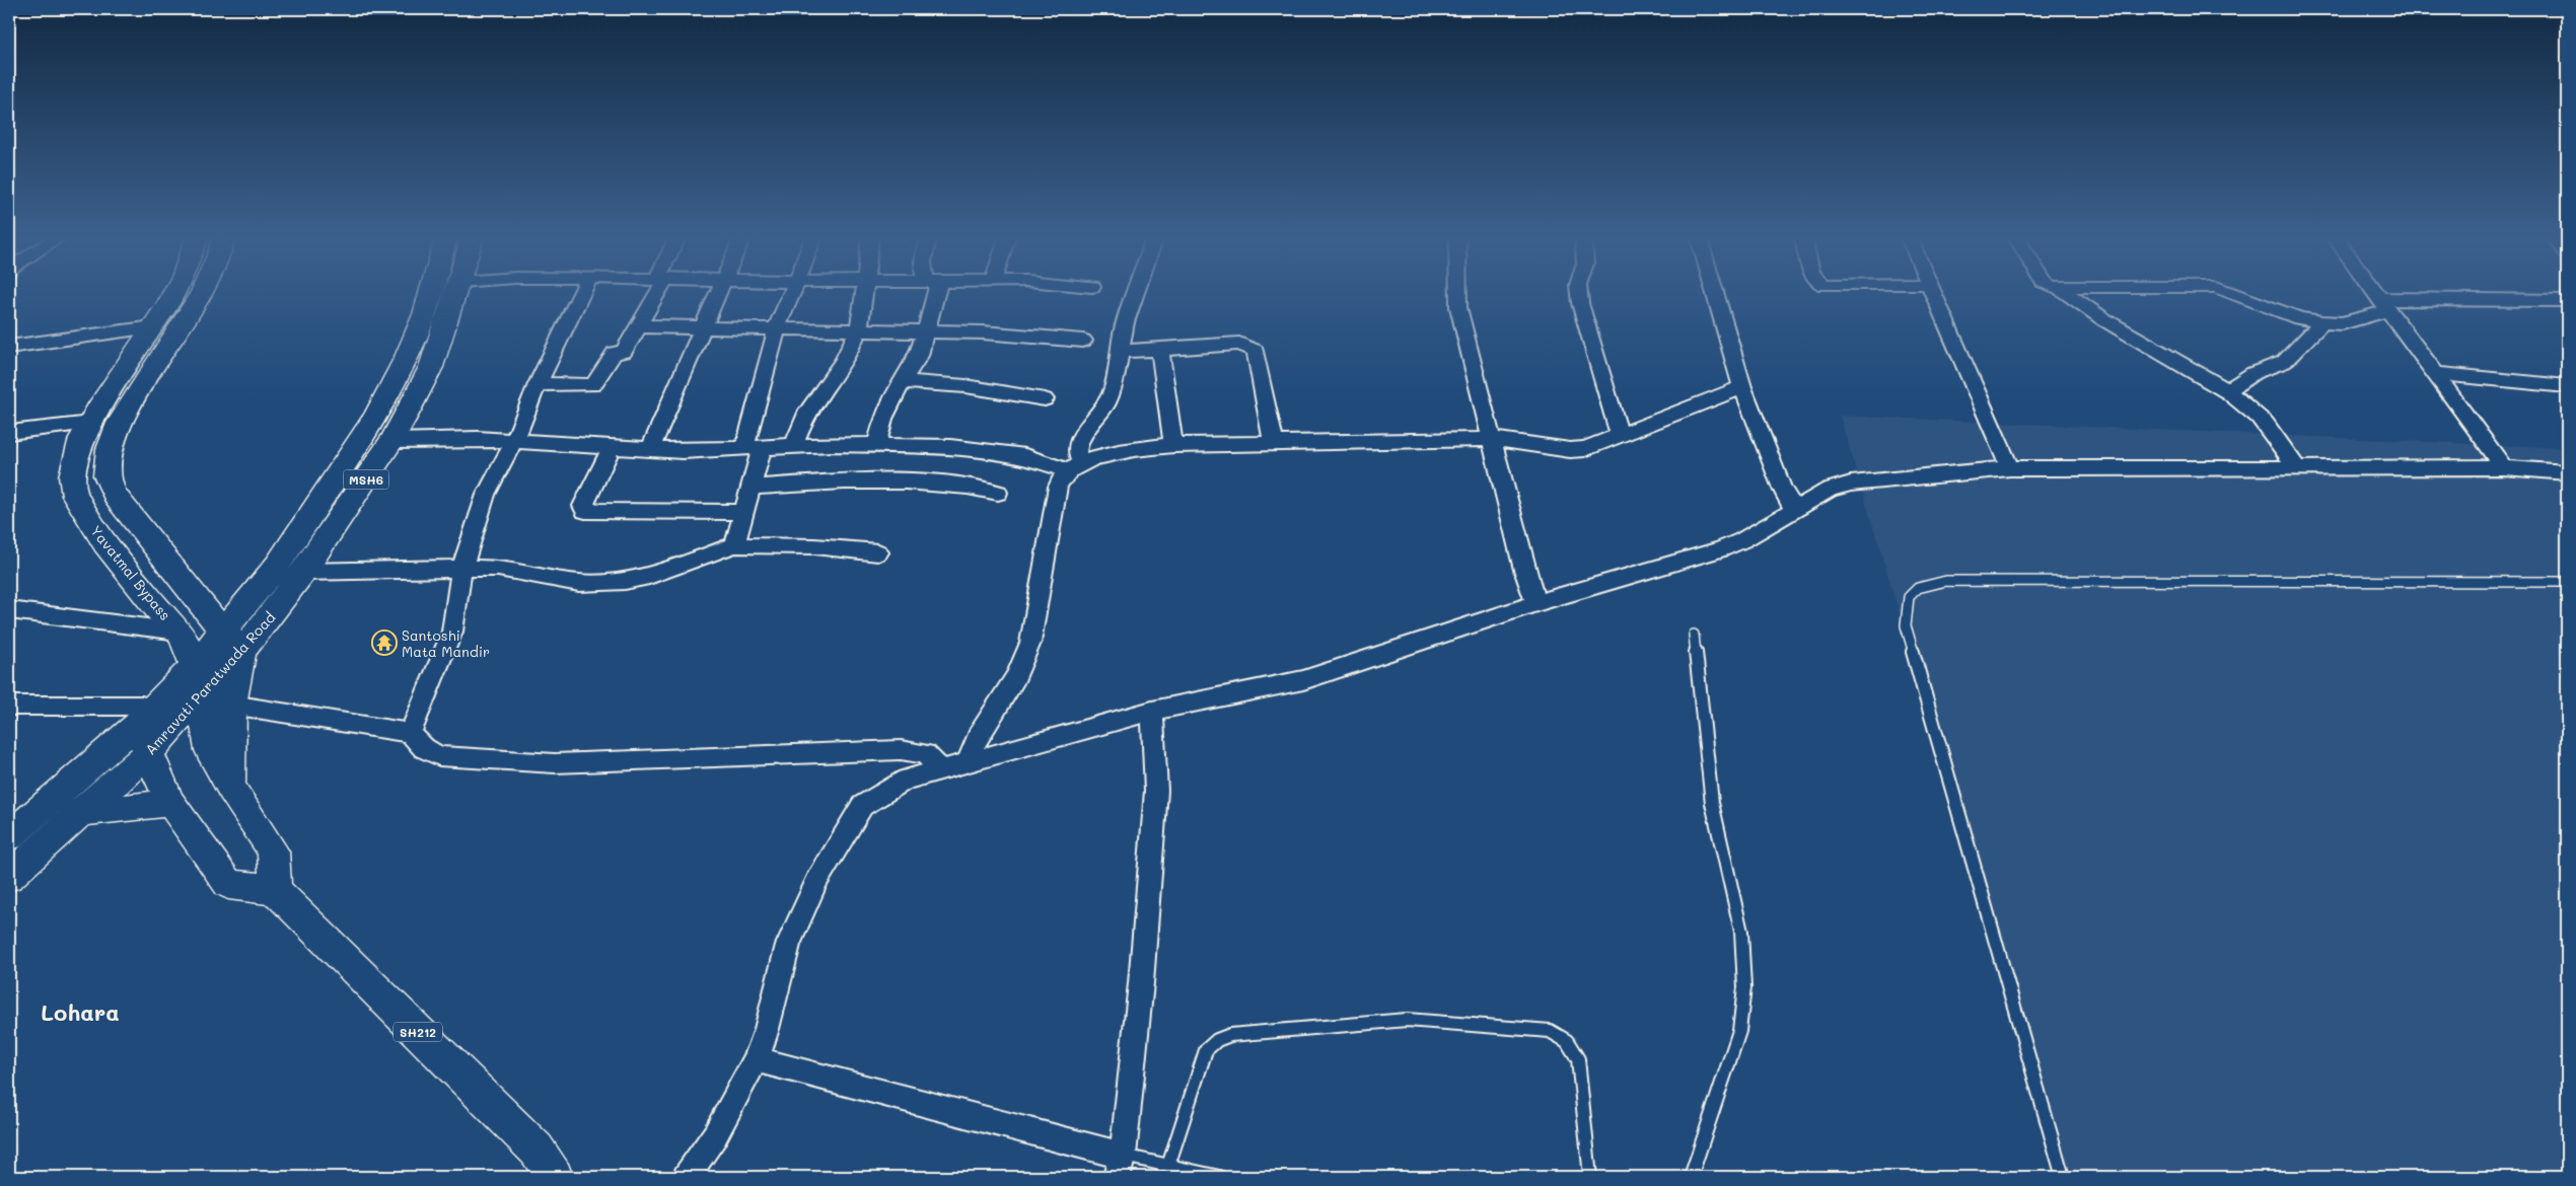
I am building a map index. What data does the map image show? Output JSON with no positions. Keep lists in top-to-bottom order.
{
  "streets": {
    "main road": [
      "MSH6",
      "Yavatmal Bypass",
      "Amravati Paratwada Road",
      "SH212"
    ]
  },
  "crossings": [
    ["Yavatmal Bypass", "Amravati Paratwada Road"]
  ],
  "districts": ["Lohara"],
  "places": {
    "temple": ["Santoshi Mata Mandir"]
  }
}
